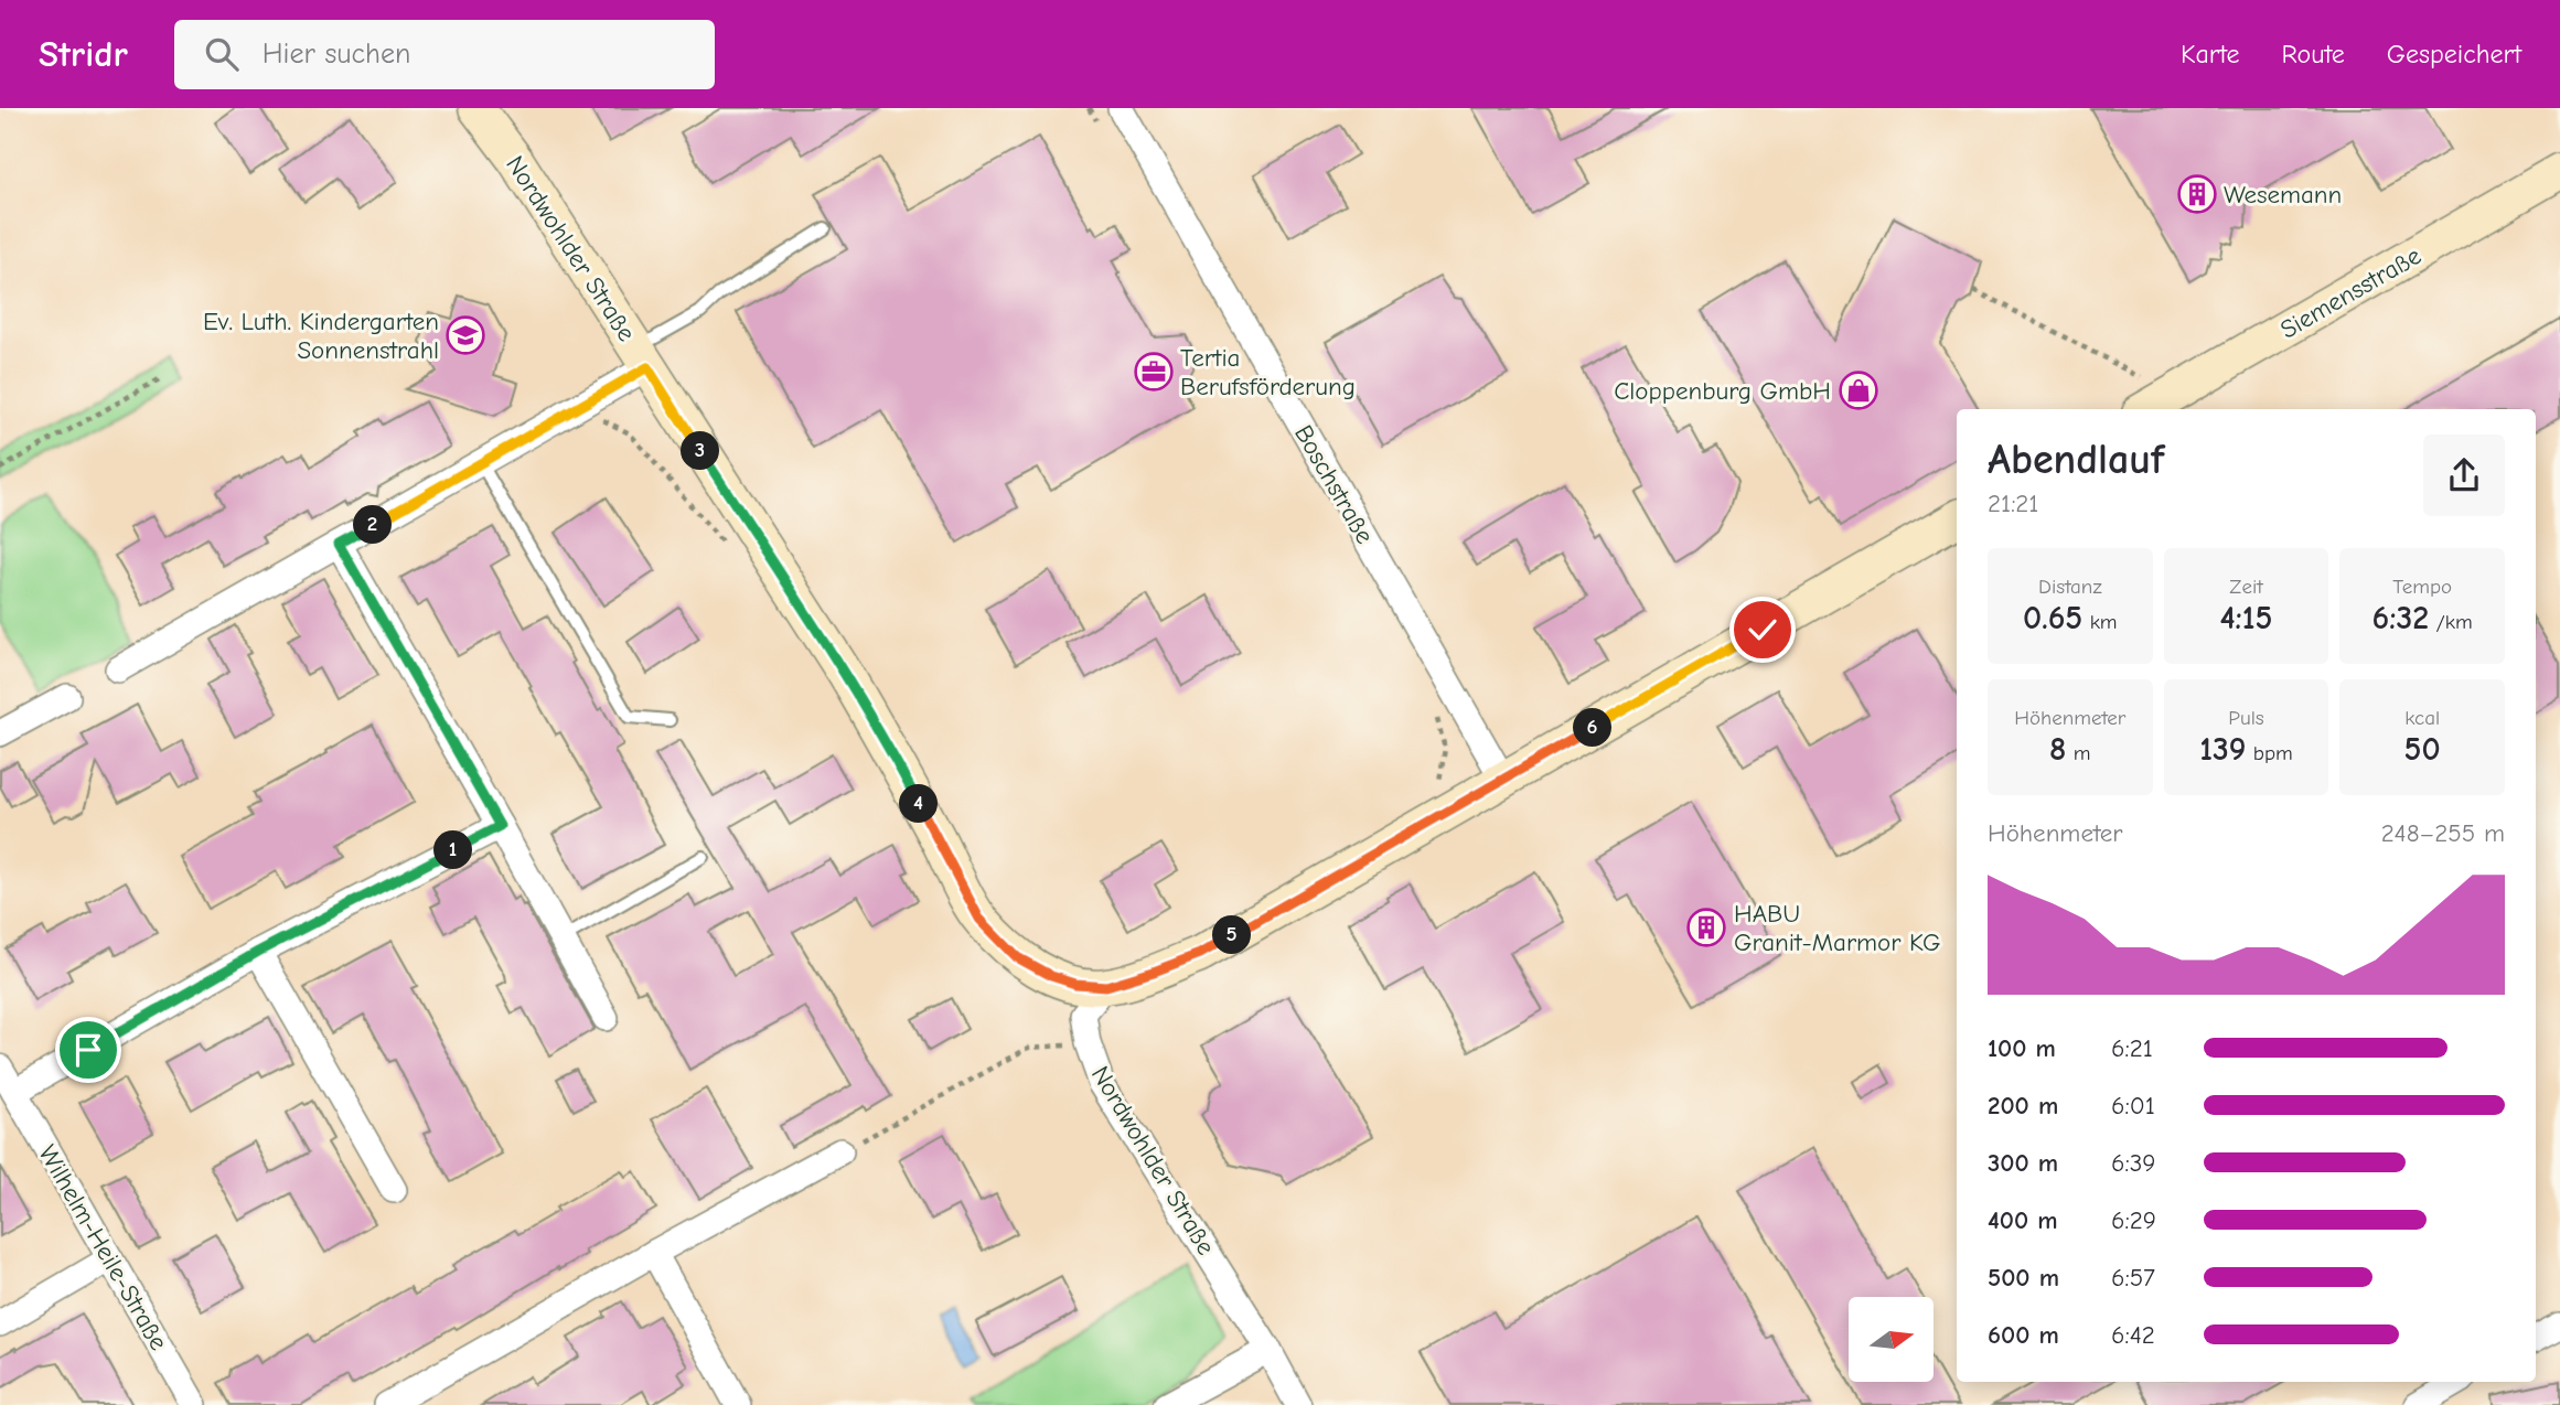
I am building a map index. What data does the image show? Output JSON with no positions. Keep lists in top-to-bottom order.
{
  "streets": {
    "main road": ["Nordwohlder Straße", "Siemensstraße"],
    "street": ["Boschstraße", "Wilhelm-Heile-Straße"]
  },
  "places": {
    "building": ["Wesemann", "HABU Granit-Marmor KG"],
    "school or university": ["Ev. Luth. Kindergarten Sonnenstrahl"],
    "office": ["Tertia Berufsförderung"],
    "shop": ["Cloppenburg GmbH"]
  },
  "north": "right",
  "page": {
    "header": "Stridr",
    "search": "Hier suchen",
    "nav": ["Karte", "Route", "Gespeichert"],
    "heading": ["Abendlauf", "21:21"],
    "pins": [
      "3",
      "2",
      "6",
      "4",
      "1",
      "5"
    ],
    "stats": [
      ["Distanz", "0.65 km"],
      ["Zeit", "4:15"],
      ["Tempo", "6:32 /km"],
      ["Höhenmeter", "8 m"],
      ["Puls", "139 bpm"],
      ["kcal", "50"]
    ],
    "chart": ["Höhenmeter", "248–255 m"],
    "list": [
      {
        "name": "100 m",
        "note": "6:21"
      },
      {
        "name": "200 m",
        "note": "6:01"
      },
      {
        "name": "300 m",
        "note": "6:39"
      },
      {
        "name": "400 m",
        "note": "6:29"
      },
      {
        "name": "500 m",
        "note": "6:57"
      },
      {
        "name": "600 m",
        "note": "6:42"
      }
    ]
  }
}
